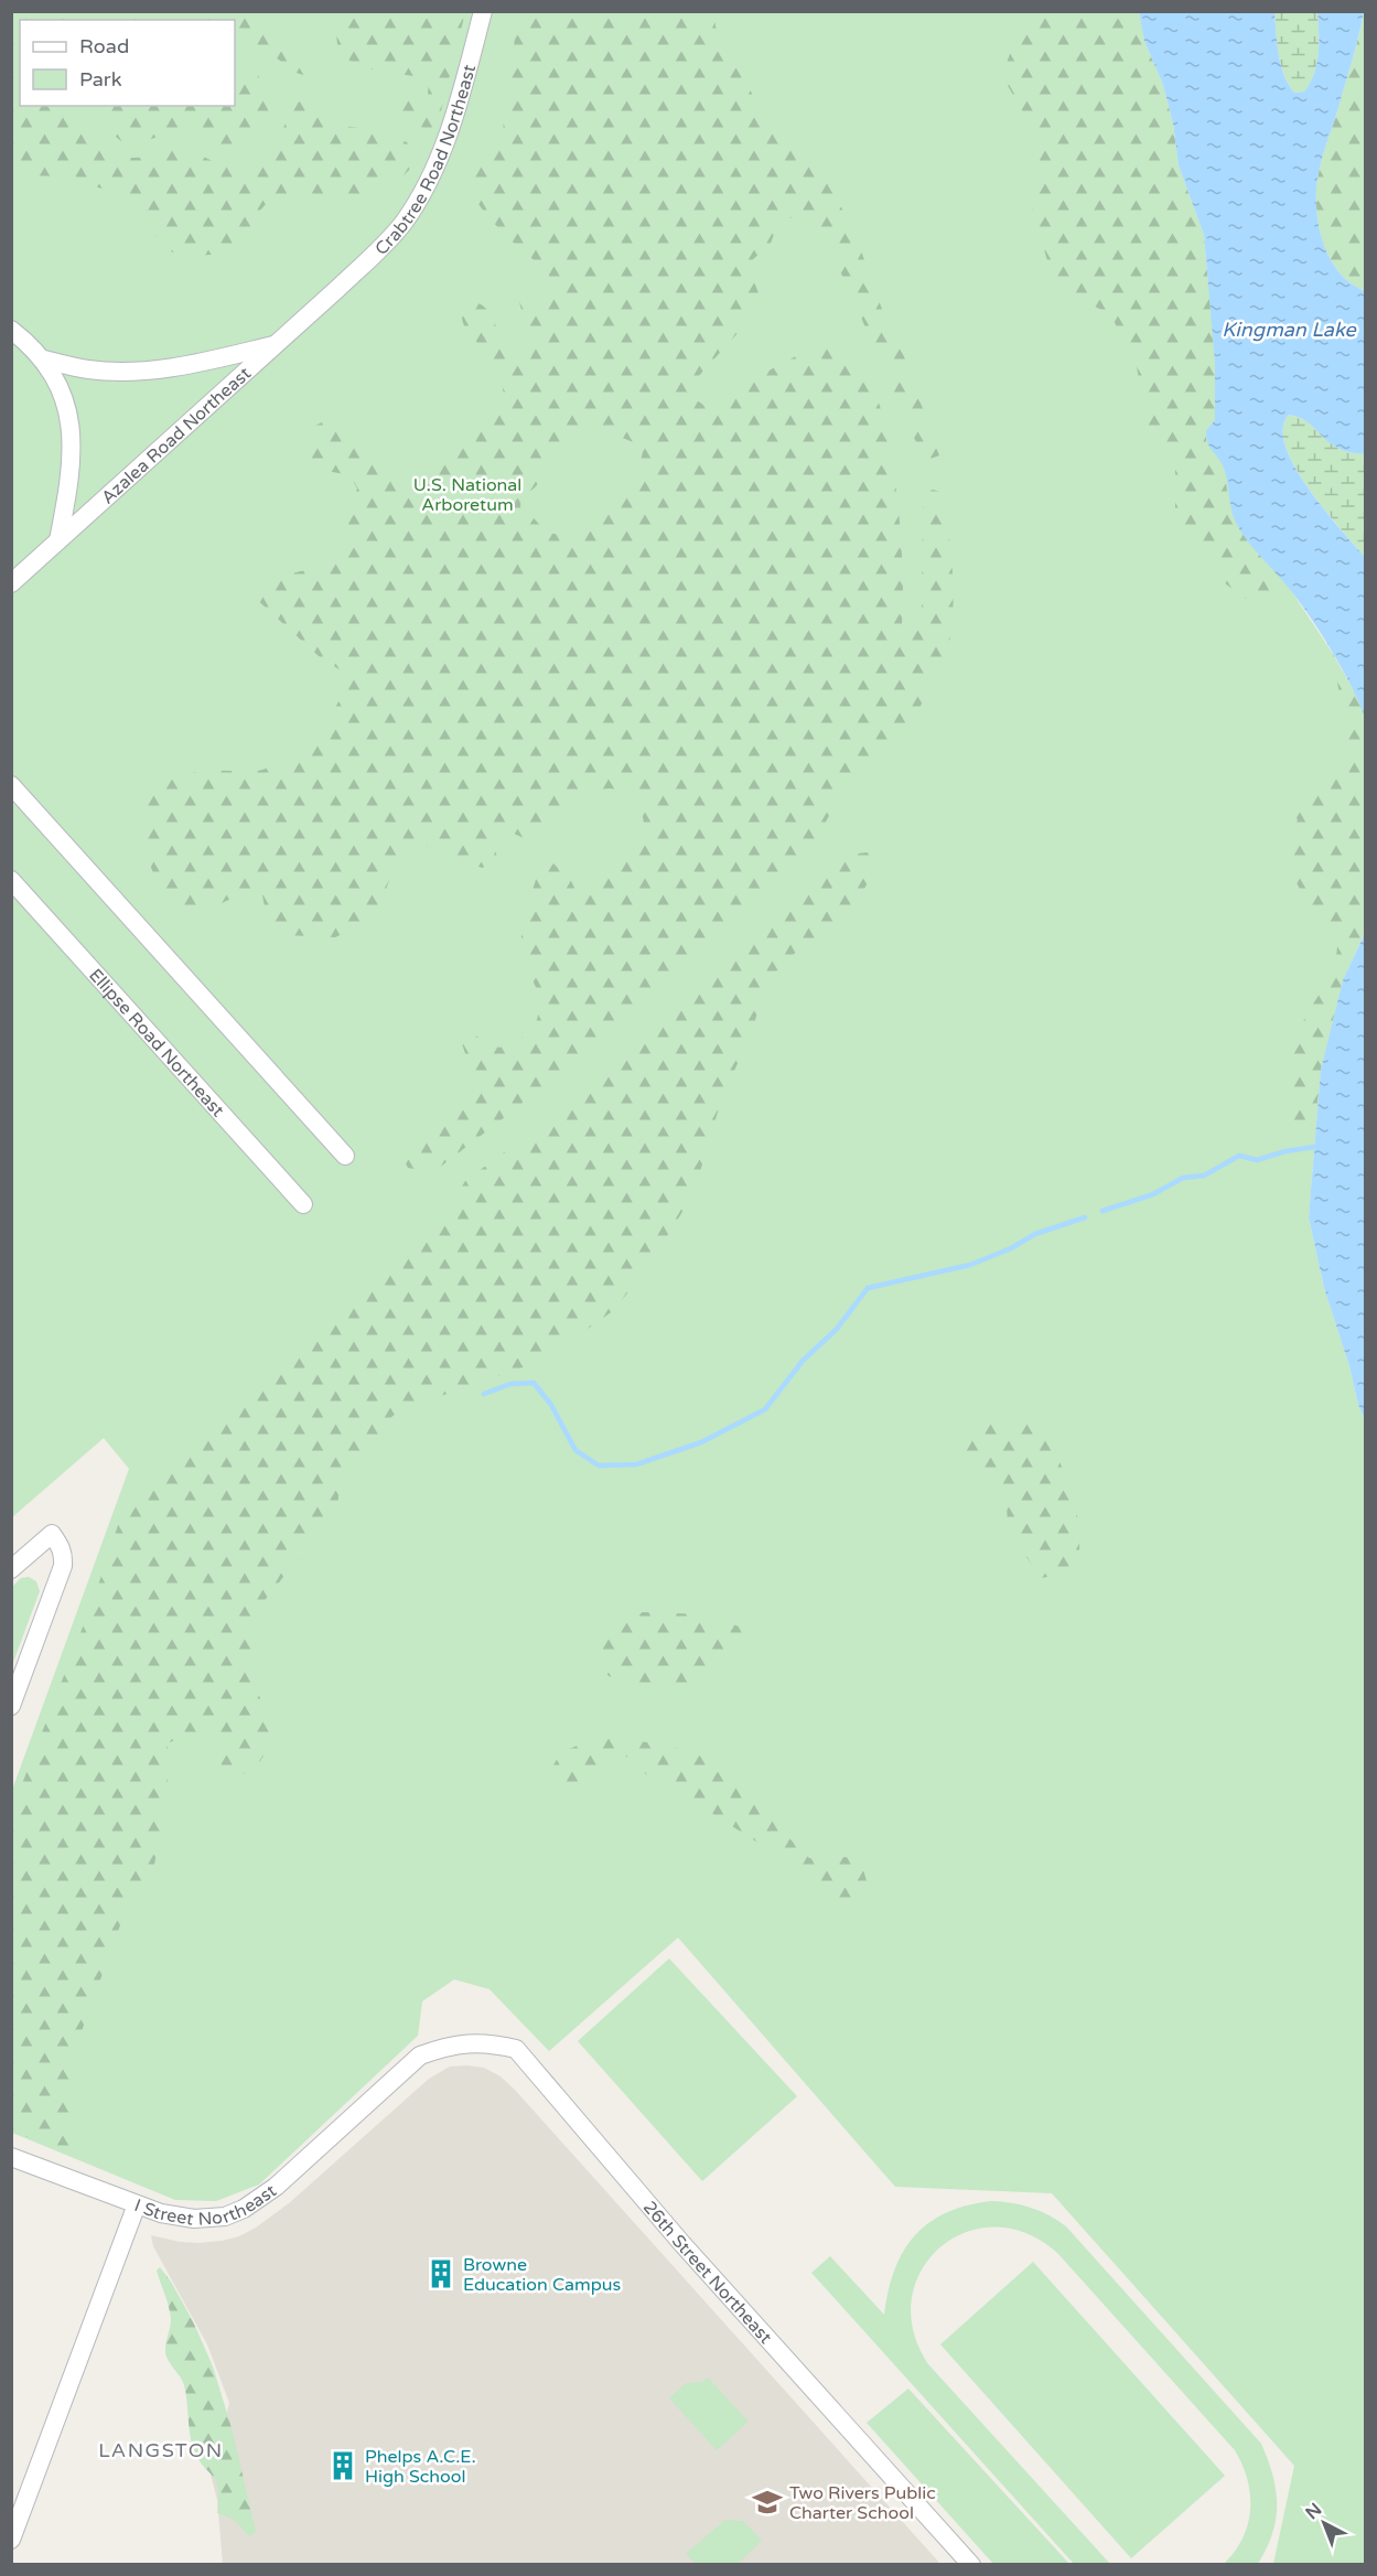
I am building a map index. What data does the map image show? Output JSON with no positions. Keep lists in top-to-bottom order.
{
  "streets": {
    "street": [
      "Crabtree Road Northeast",
      "Azalea Road Northeast",
      "Ellipse Road Northeast",
      "I Street Northeast",
      "26th Street Northeast"
    ]
  },
  "crossings": [
    ["Crabtree Road Northeast", "Azalea Road Northeast"],
    ["I Street Northeast", "26th Street Northeast"]
  ],
  "districts": ["LANGSTON"],
  "water": ["Kingman Lake"],
  "parks": ["U.S. National Arboretum"],
  "places": {
    "building": ["Browne Education Campus", "Phelps A.C.E. High School"],
    "school or university": ["Two Rivers Public Charter School"]
  },
  "legend": ["Road", "Park"],
  "north": "top left"
}
